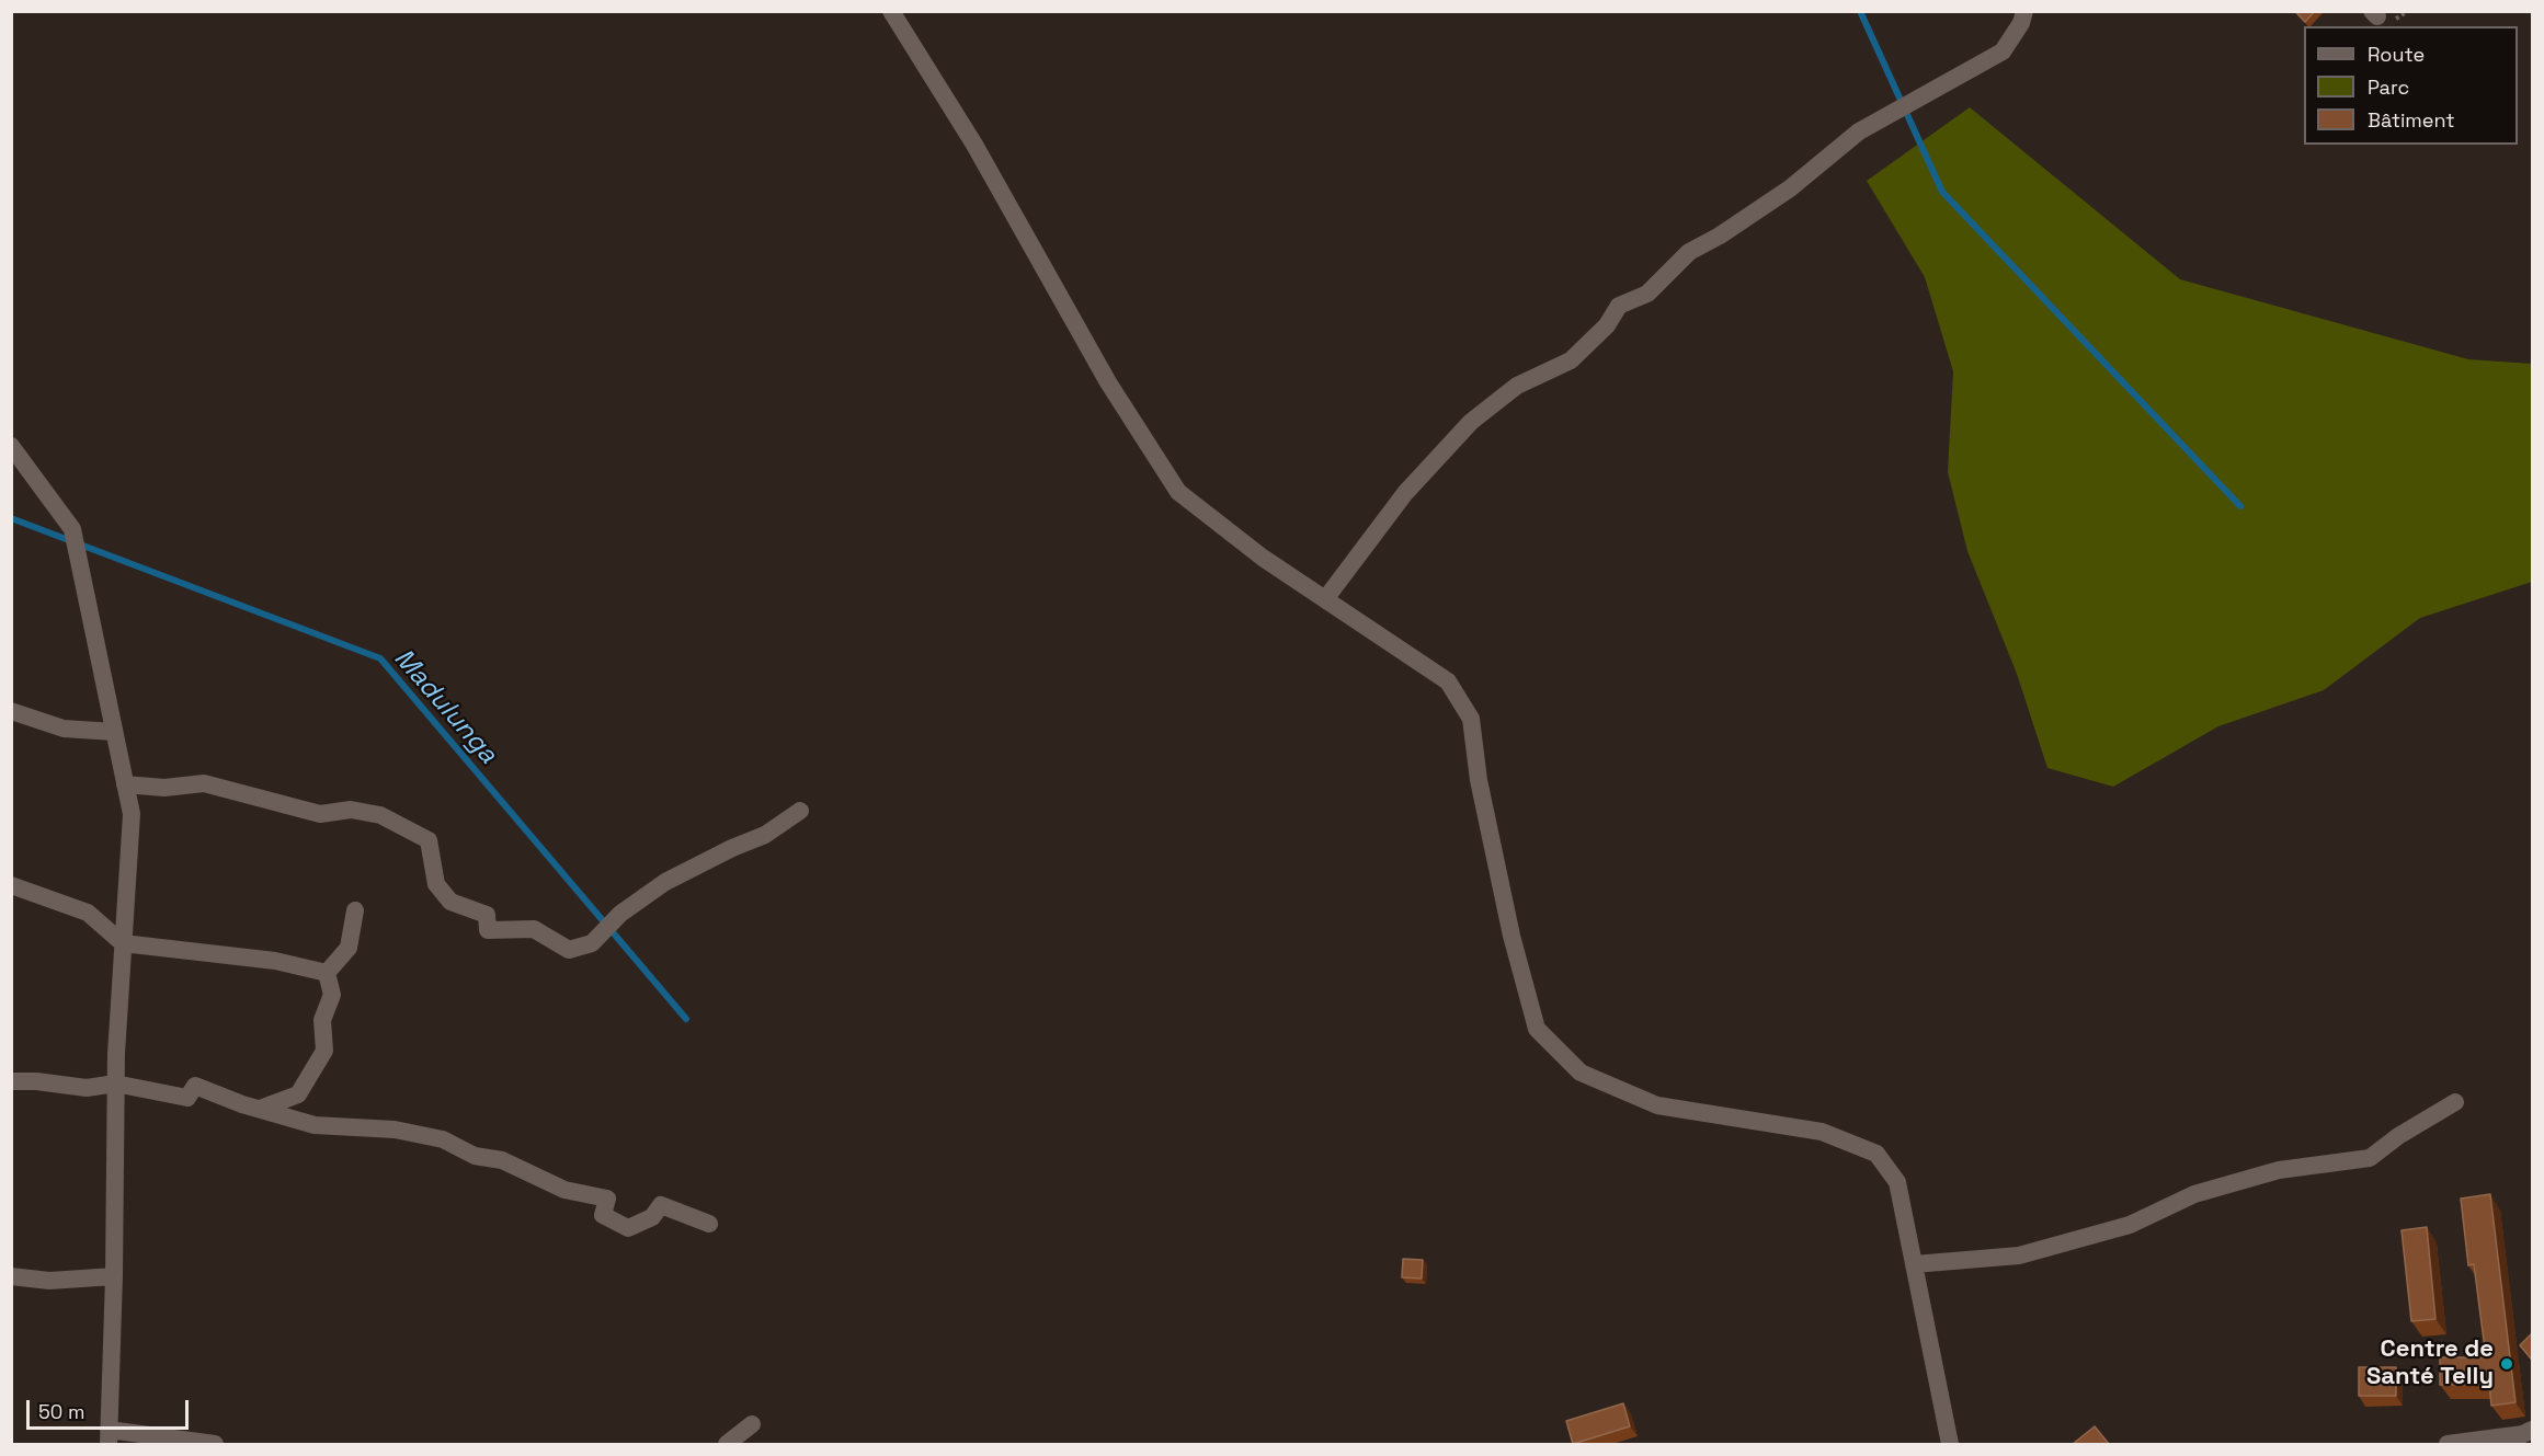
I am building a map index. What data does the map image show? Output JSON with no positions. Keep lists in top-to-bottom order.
{
  "water": ["Madulunga"],
  "places": ["Centre de Santé Telly"],
  "legend": ["Route", "Parc", "Bâtiment"],
  "scale_bar": "50 m"
}
